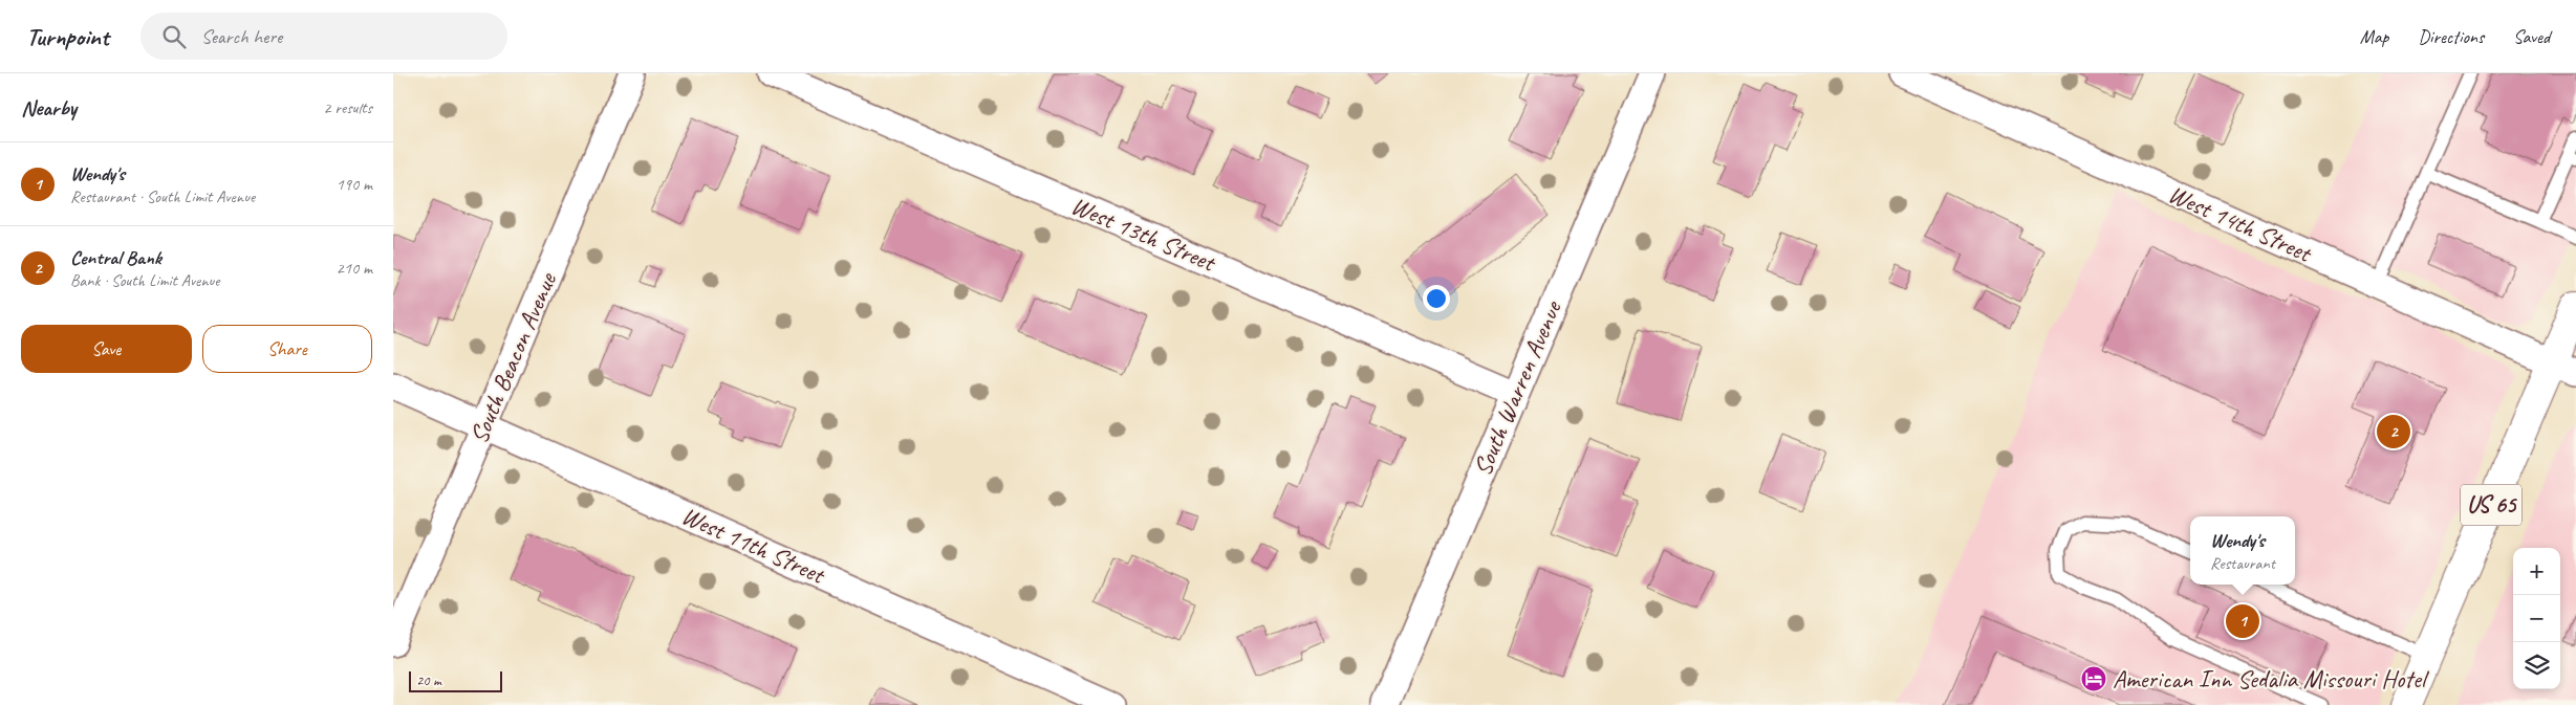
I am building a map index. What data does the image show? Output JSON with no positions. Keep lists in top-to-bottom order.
{
  "streets": {
    "highway": ["US 65"],
    "street": [
      "West 14th Street",
      "West 13th Street",
      "South Beacon Avenue",
      "South Warren Avenue",
      "West 11th Street"
    ]
  },
  "crossings": [
    ["West 14th Street", "US 65"],
    ["West 13th Street", "South Warren Avenue"],
    ["South Beacon Avenue", "West 11th Street"]
  ],
  "places": {
    "hotel": ["American Inn Sedalia Missouri Hotel"]
  },
  "scale_bar": "20 m",
  "page": {
    "header": "Turnpoint",
    "search": "Search here",
    "nav": ["Map", "Directions", "Saved"],
    "heading": ["Nearby", "2 results"],
    "list": [
      {
        "mark": "1",
        "name": "Wendy's",
        "note": "Restaurant · South Limit Avenue",
        "value": "190 m"
      },
      {
        "mark": "2",
        "name": "Central Bank",
        "note": "Bank · South Limit Avenue",
        "value": "210 m"
      }
    ],
    "buttons": ["Save", "Share"],
    "pins": ["2", "1"],
    "popup": ["Wendy's", "Restaurant"],
    "map_buttons": ["+", "−"],
    "scale": "20 m"
  }
}
